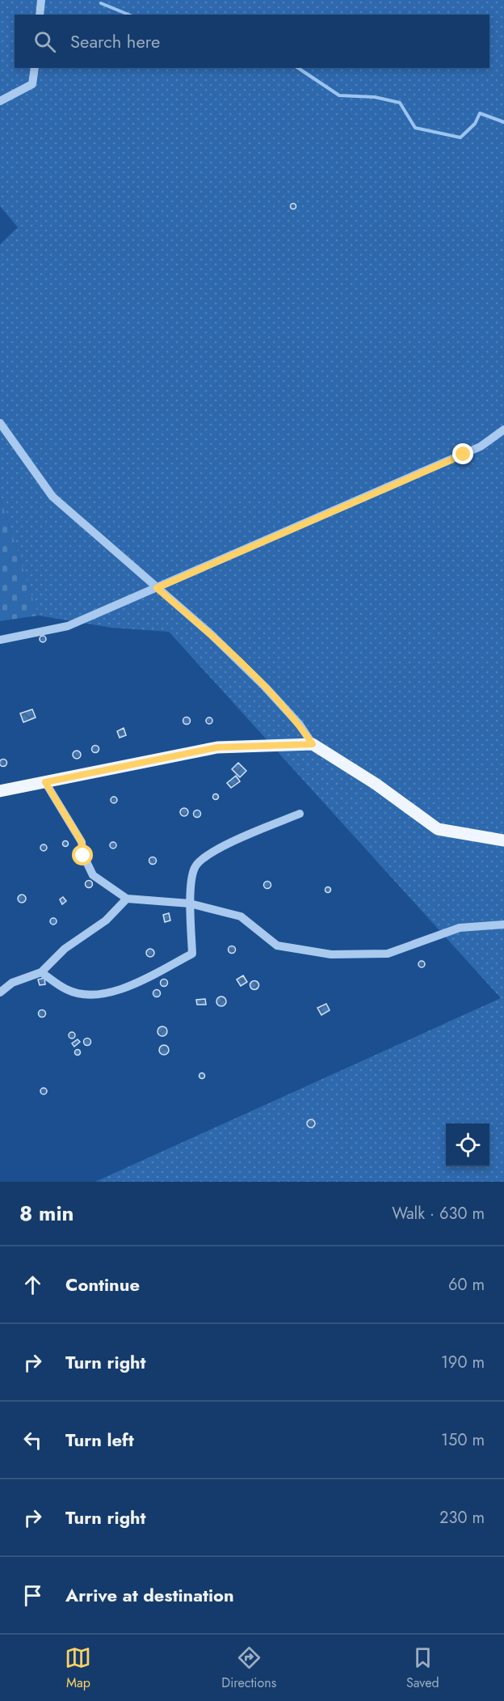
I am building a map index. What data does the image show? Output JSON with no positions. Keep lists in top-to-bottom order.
{
  "page": {
    "search": "Search here",
    "heading": ["8 min", "Walk · 630 m"],
    "list": [
      ["Continue", "60 m"],
      ["Turn right", "190 m"],
      ["Turn left", "150 m"],
      ["Turn right", "230 m"],
      "Arrive at destination"
    ],
    "nav": ["Map", "Directions", "Saved"]
  }
}
